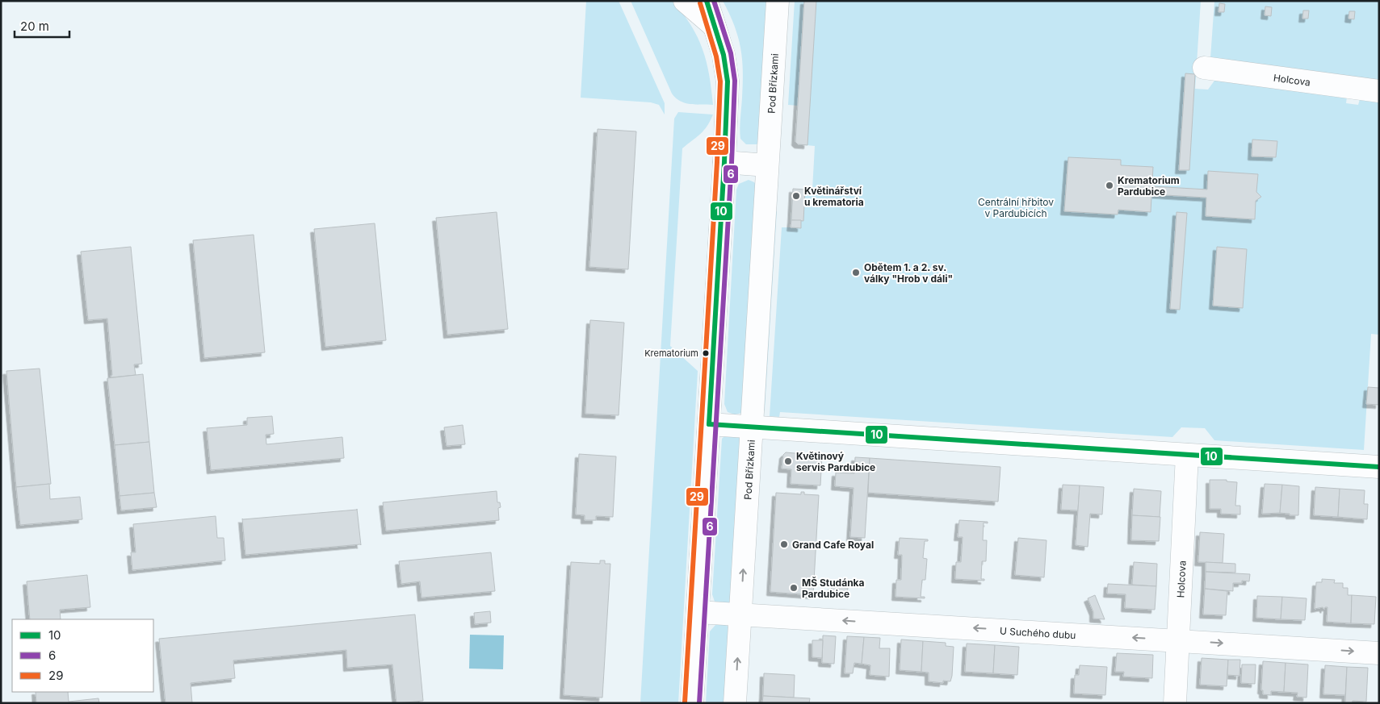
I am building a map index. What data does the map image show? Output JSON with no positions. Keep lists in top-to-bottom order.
{
  "streets": {
    "street": ["Holcova", "Pod Břízkami", "U Suchého dubu"]
  },
  "crossings": [
    ["Holcova", "U Suchého dubu"],
    ["Pod Břízkami", "U Suchého dubu"]
  ],
  "parks": ["Centrální hřbitov v Pardubicích"],
  "places": [
    "Krematorium Pardubice",
    "Květinářství u krematoria",
    "Obětem 1. a 2. sv. války \"Hrob v dáli\"",
    "Krematorium",
    "Květinový servis Pardubice",
    "Grand Cafe Royal",
    "MŠ Studánka Pardubice"
  ],
  "lines": ["transit line 10", "transit line 6", "transit line 29"],
  "legend": ["10", "6", "29"],
  "scale_bar": "20 m"
}
